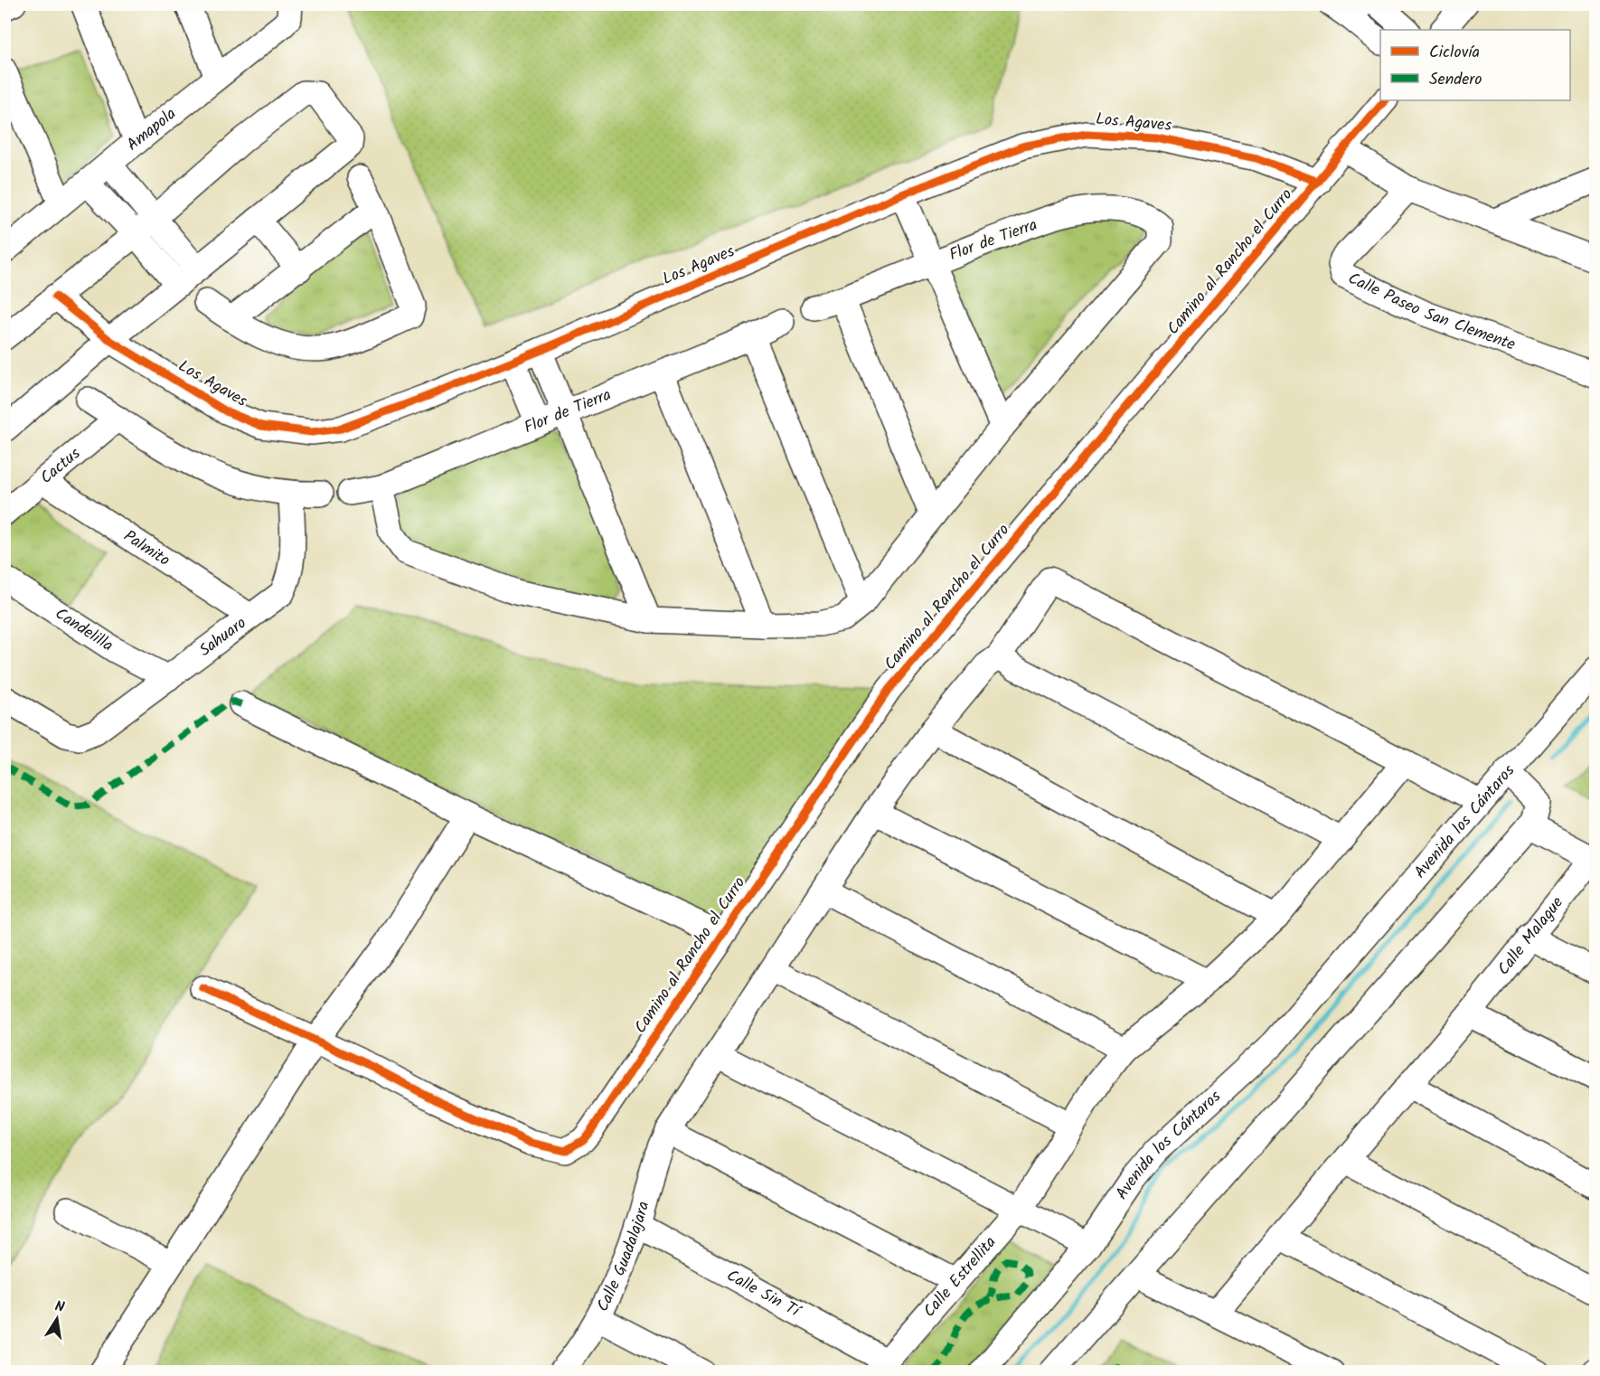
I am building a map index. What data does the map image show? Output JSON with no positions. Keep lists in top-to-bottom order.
{
  "streets": {
    "street": [
      "Los Agaves",
      "Amapola",
      "Flor de Tierra",
      "Camino al Rancho el Curro",
      "Calle Paseo San Clemente",
      "Cactus",
      "Palmito",
      "Candelilla",
      "Sahuaro",
      "Avenida los Cántaros",
      "Calle Malague",
      "Calle Guadalajara",
      "Calle Estrellita",
      "Calle Sin Tí"
    ]
  },
  "crossings": [
    ["Los Agaves", "Camino al Rancho el Curro"],
    ["Cactus", "Palmito"],
    ["Palmito", "Sahuaro"],
    ["Candelilla", "Sahuaro"],
    ["Calle Guadalajara", "Calle Estrellita"],
    ["Calle Guadalajara", "Calle Sin Tí"],
    ["Calle Estrellita", "Calle Sin Tí"]
  ],
  "legend": ["Ciclovía", "Sendero"],
  "north": "top"
}
